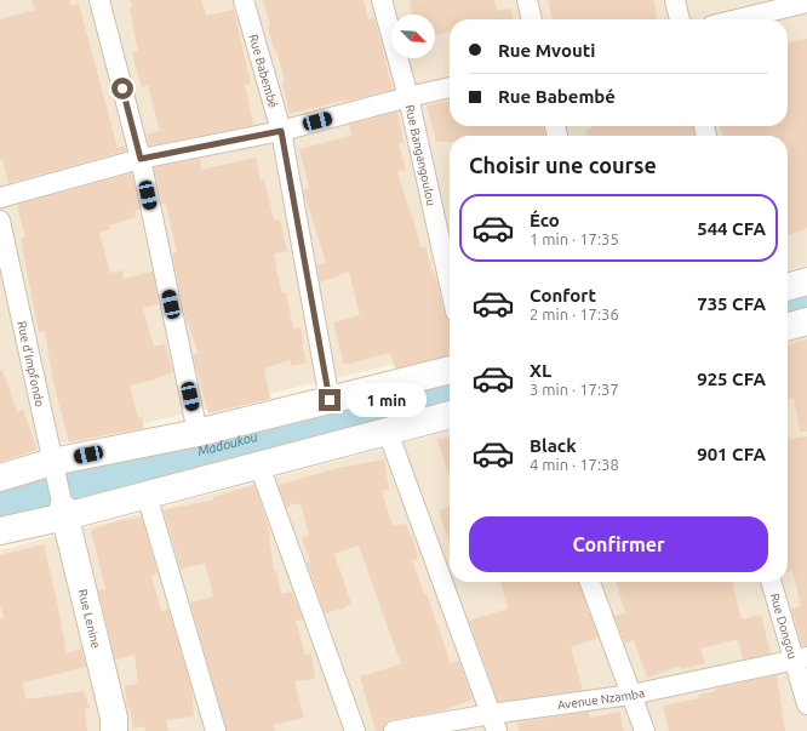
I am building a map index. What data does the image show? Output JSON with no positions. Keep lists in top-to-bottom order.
{
  "streets": {
    "main road": ["Rue Lenine"],
    "street": [
      "Rue Babembé",
      "Rue Bangangoulou",
      "Rue d'Impfondo",
      "Rue Dongou",
      "Avenue Nzamba"
    ]
  },
  "crossings": [
    ["Rue d'Impfondo", "Rue Lenine"],
    ["Rue Dongou", "Avenue Nzamba"]
  ],
  "water": ["Madoukou"],
  "north": "bottom right",
  "page": {
    "banner": ["Rue Mvouti", "Rue Babembé"],
    "heading": "Choisir une course",
    "list": [
      {
        "name": "Éco",
        "note": "1 min · 17:35",
        "value": "544 CFA"
      },
      {
        "name": "Confort",
        "note": "2 min · 17:36",
        "value": "735 CFA"
      },
      {
        "name": "XL",
        "note": "3 min · 17:37",
        "value": "925 CFA"
      },
      {
        "name": "Black",
        "note": "4 min · 17:38",
        "value": "901 CFA"
      }
    ],
    "bubble": "1 min",
    "buttons": "Confirmer"
  }
}
